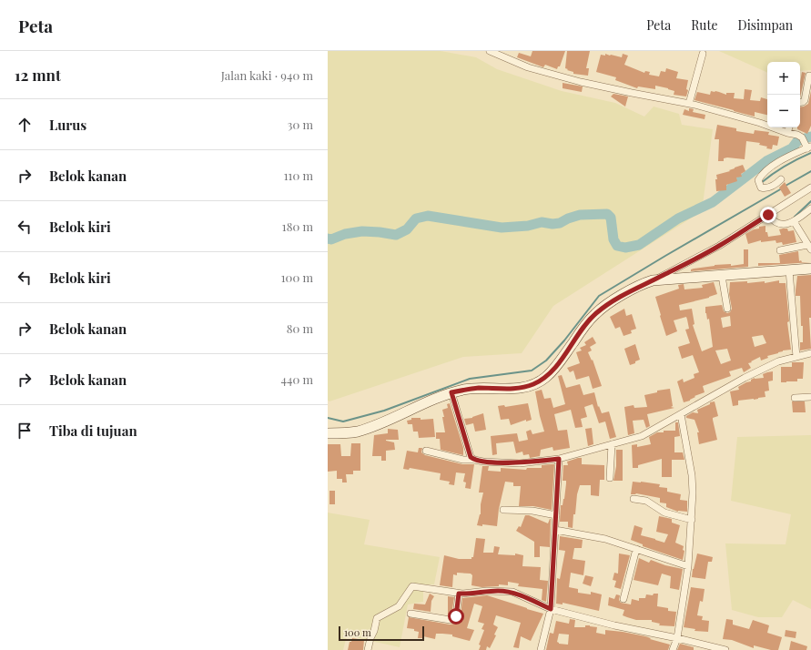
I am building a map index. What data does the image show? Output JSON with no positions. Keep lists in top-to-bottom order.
{
  "scale_bar": "100 m",
  "page": {
    "header": "Peta",
    "nav": ["Peta", "Rute", "Disimpan"],
    "heading": ["12 mnt", "Jalan kaki · 940 m"],
    "map_buttons": ["+", "−"],
    "list": [
      ["Lurus", "30 m"],
      ["Belok kanan", "110 m"],
      ["Belok kiri", "180 m"],
      ["Belok kiri", "100 m"],
      ["Belok kanan", "80 m"],
      ["Belok kanan", "440 m"],
      "Tiba di tujuan"
    ],
    "scale": "100 m"
  }
}
